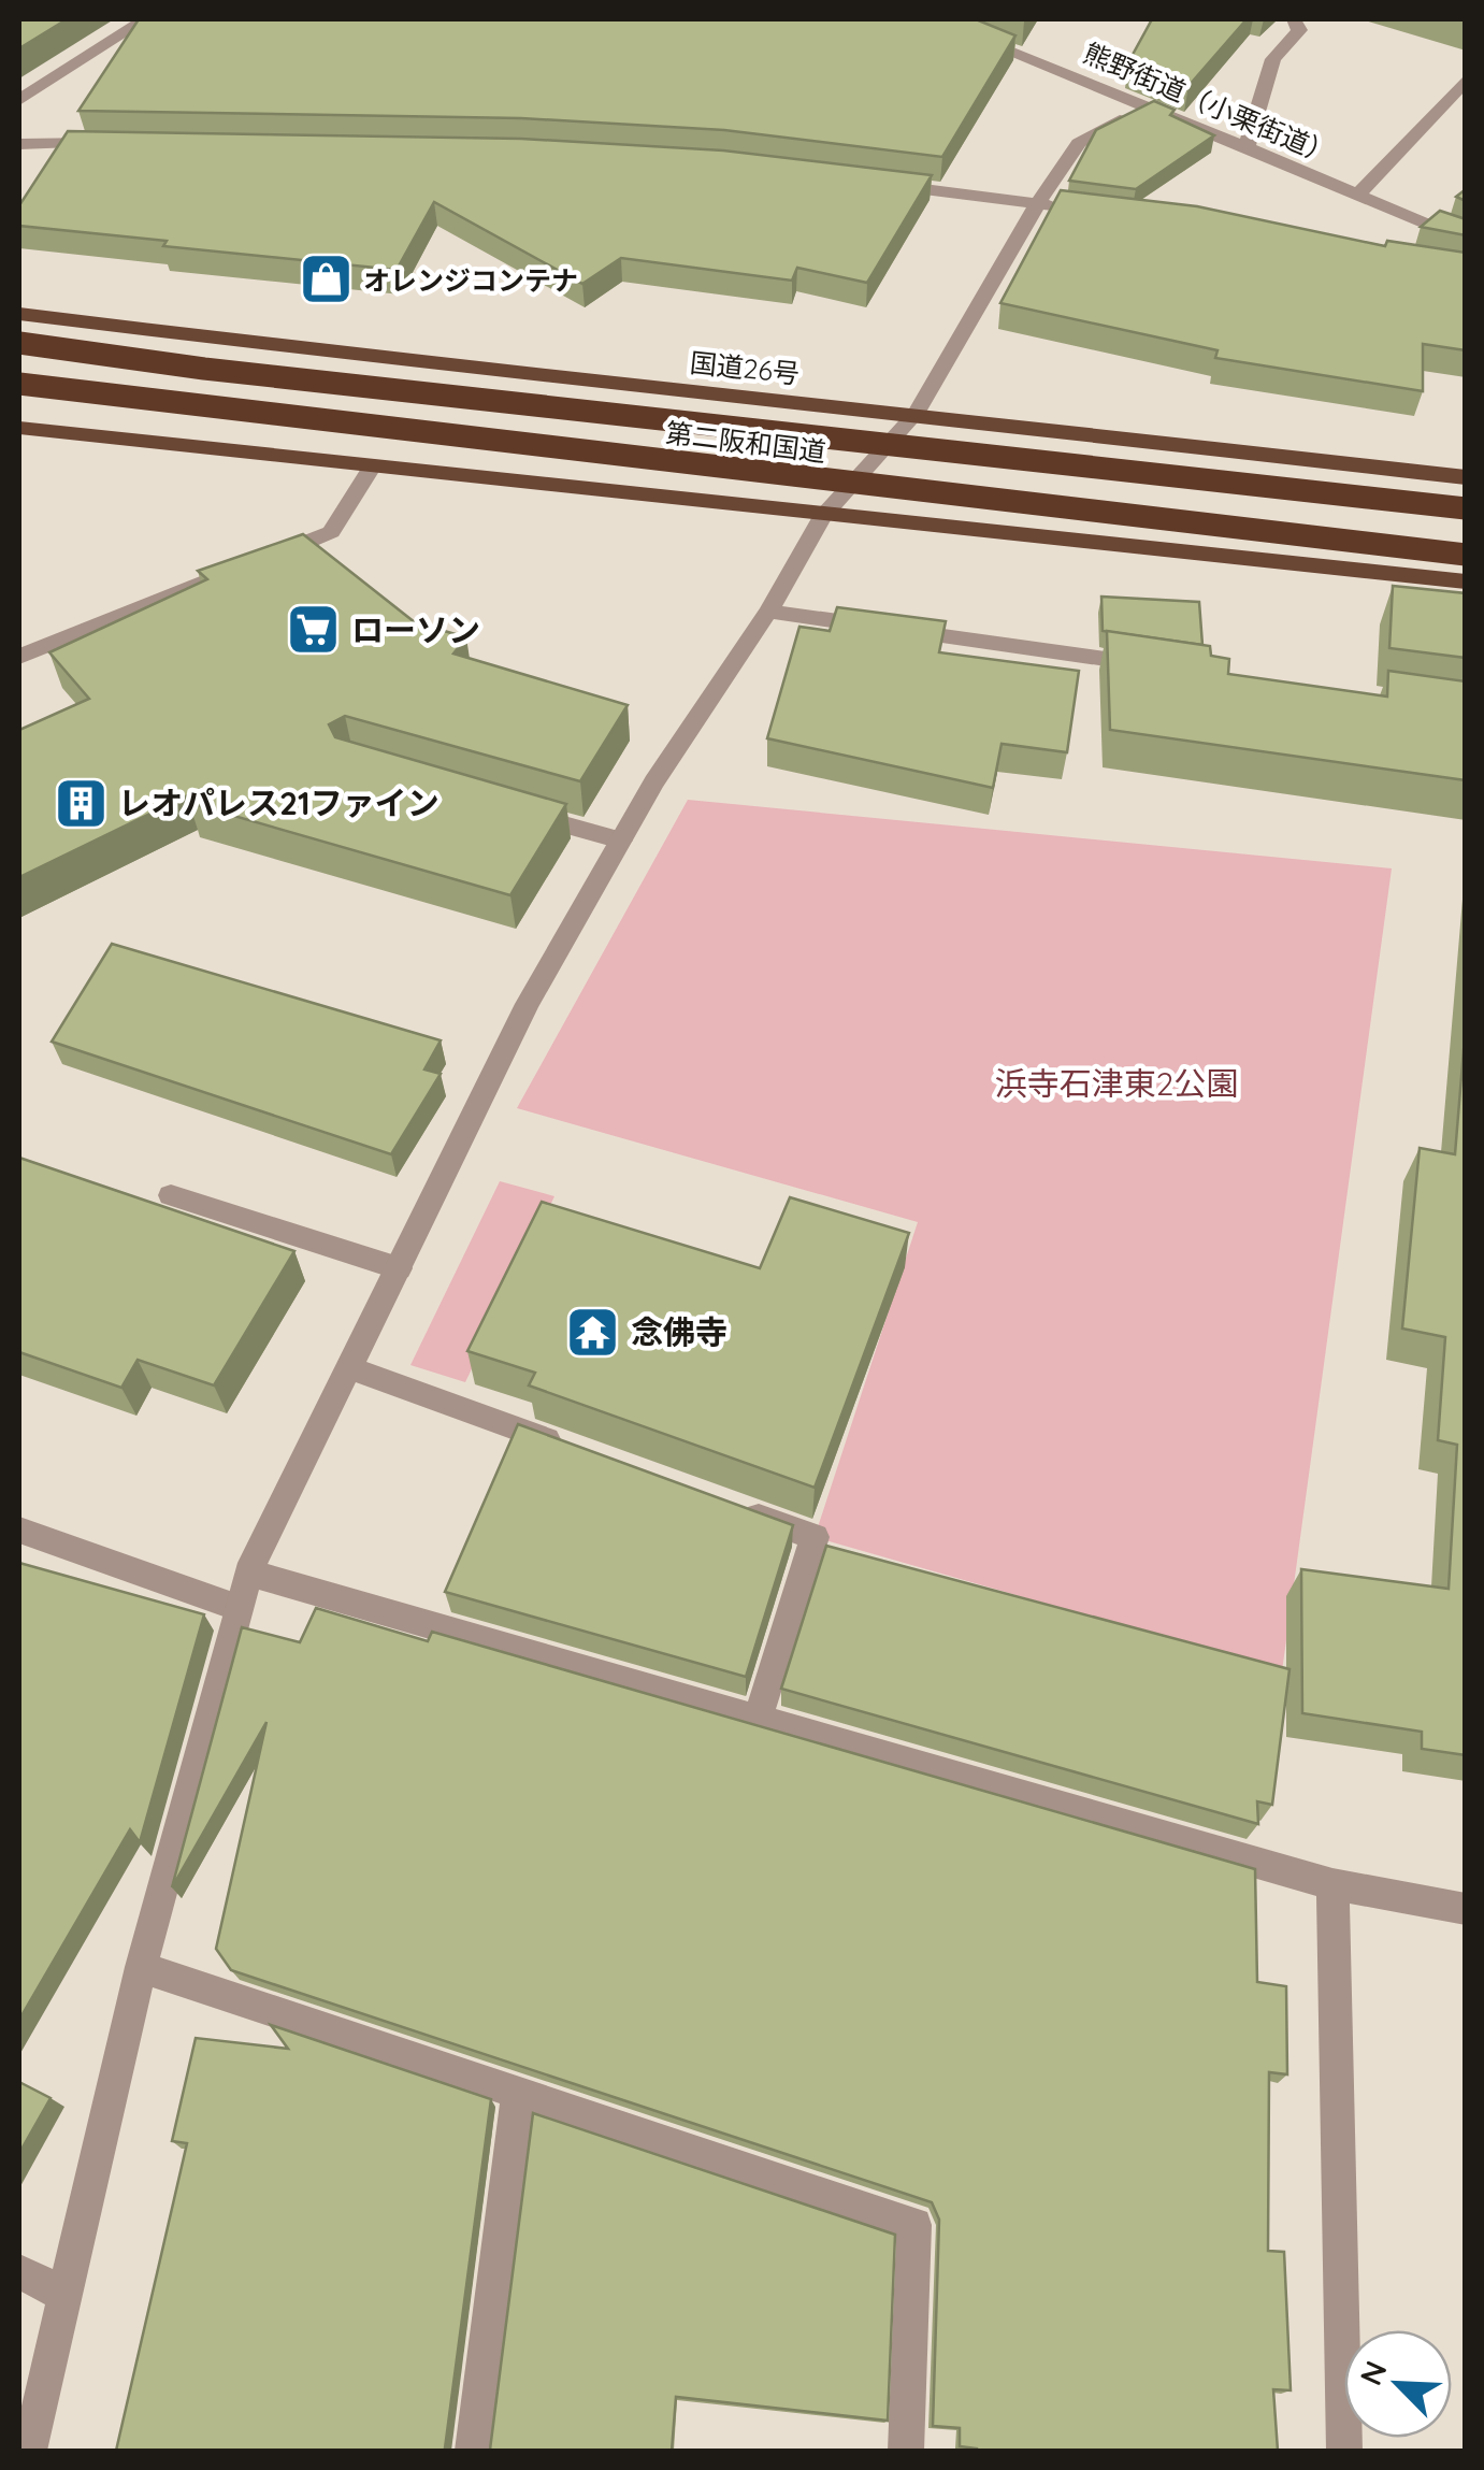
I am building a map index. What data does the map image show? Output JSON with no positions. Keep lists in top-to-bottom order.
{
  "streets": {
    "highway": ["国道26号", "第二阪和国道"],
    "street": ["熊野街道（小栗街道）"]
  },
  "parks": ["浜寺石津東2公園"],
  "places": {
    "shop": ["オレンジコンテナ"],
    "supermarket": ["ローソン"],
    "building": ["レオパレス21ファイン"],
    "temple": ["念佛寺"]
  },
  "north": "top left"
}
